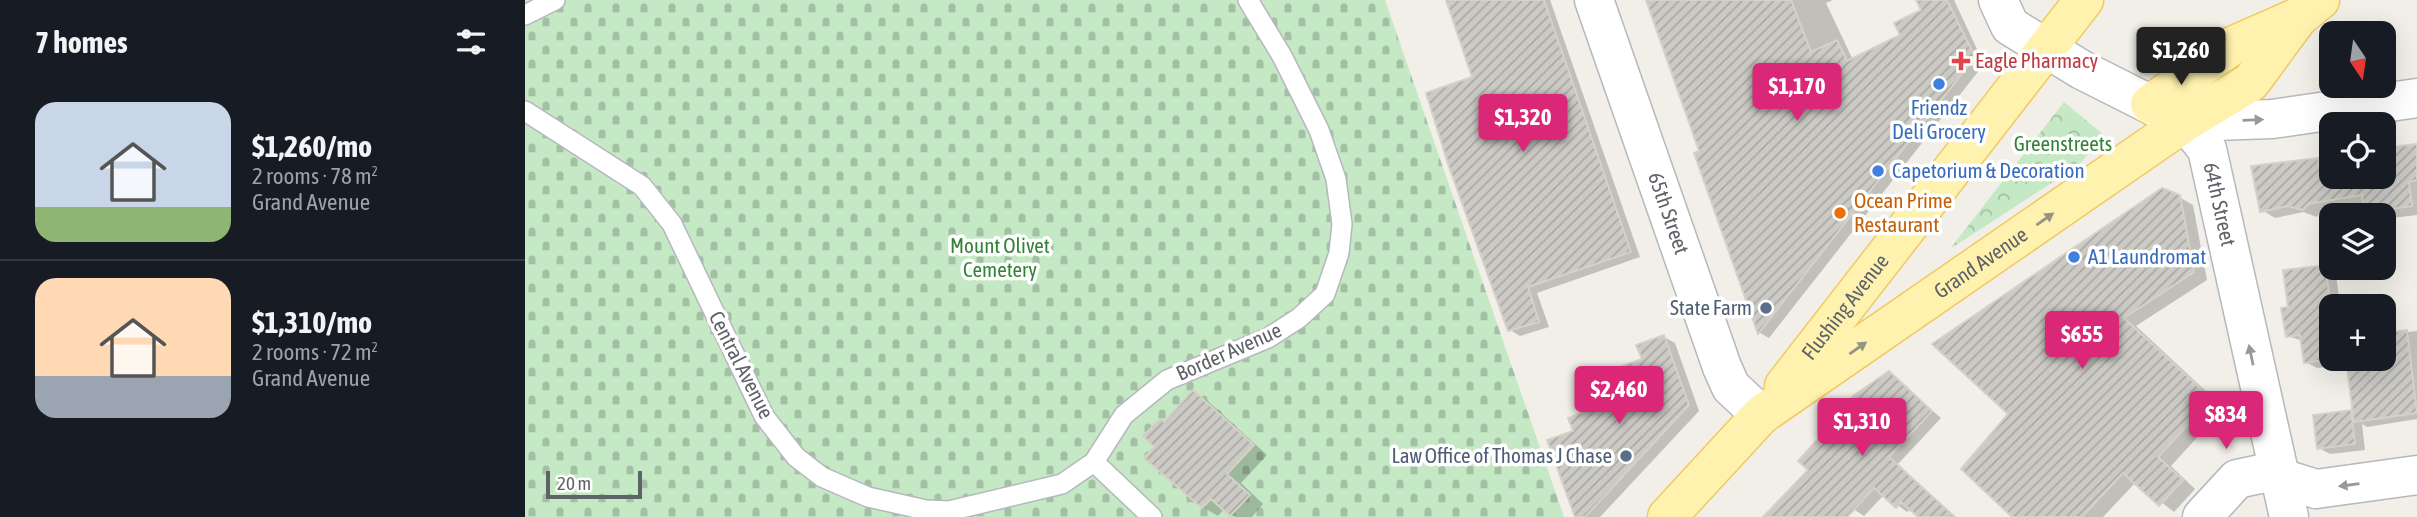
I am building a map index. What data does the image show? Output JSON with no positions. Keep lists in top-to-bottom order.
{
  "streets": {
    "main road": ["Grand Avenue", "Flushing Avenue"],
    "street": ["64th Street", "65th Street"],
    "lane": ["Border Avenue", "Central Avenue"]
  },
  "crossings": [
    ["64th Street", "Grand Avenue"],
    ["64th Street", "Flushing Avenue"],
    ["65th Street", "Grand Avenue"],
    ["65th Street", "Flushing Avenue"],
    ["Grand Avenue", "Flushing Avenue"],
    ["Border Avenue", "Central Avenue"]
  ],
  "one_way": ["64th Street", "Grand Avenue"],
  "parks": ["Greenstreets", "Mount Olivet Cemetery"],
  "places": {
    "health": ["Eagle Pharmacy"],
    "other": [
      "Friendz Deli Grocery",
      "Capetorium & Decoration",
      "Ocean Prime Restaurant",
      "A1 Laundromat",
      "State Farm",
      "Law Office of Thomas J Chase"
    ]
  },
  "scale_bar": "20 m",
  "north": "bottom",
  "page": {
    "heading": "7 homes",
    "map_buttons": "+",
    "price": [
      "$1,260",
      "$1,170",
      "$1,320",
      "$655",
      "$2,460",
      "$834",
      "$1,310"
    ],
    "list": [
      {
        "name": "$1,260/mo",
        "note": "2 rooms · 78 m² · Grand Avenue"
      },
      {
        "name": "$1,310/mo",
        "note": "2 rooms · 72 m² · Grand Avenue"
      }
    ],
    "scale": "20 m"
  }
}
